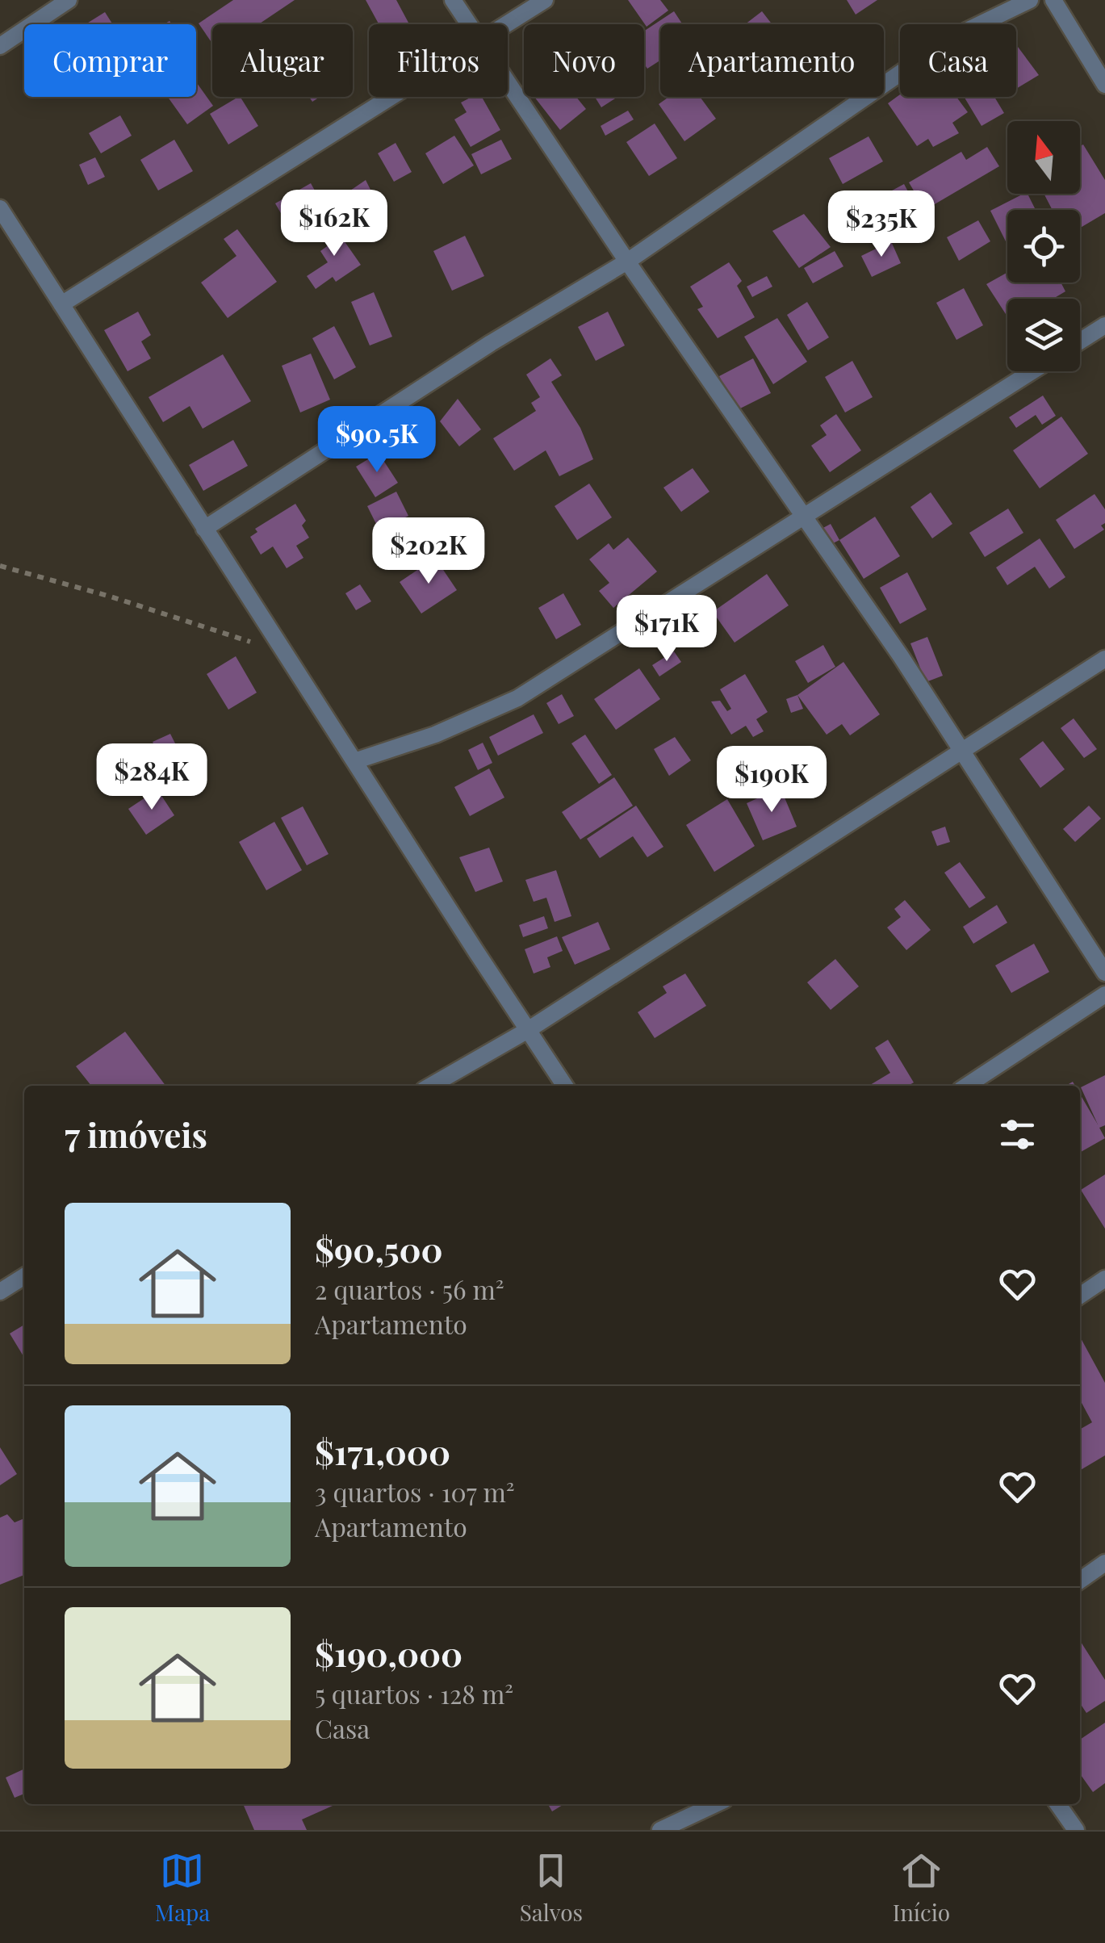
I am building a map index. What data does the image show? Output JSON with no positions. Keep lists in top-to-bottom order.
{
  "north": "top",
  "page": {
    "chip": [
      "Comprar",
      "Alugar",
      "Filtros",
      "Novo",
      "Apartamento",
      "Casa"
    ],
    "price": [
      "$162K",
      "$235K",
      "$90.5K",
      "$202K",
      "$171K",
      "$284K",
      "$190K"
    ],
    "heading": "7 imóveis",
    "list": [
      {
        "name": "$90,500",
        "note": "2 quartos · 56 m² · Apartamento"
      },
      {
        "name": "$171,000",
        "note": "3 quartos · 107 m² · Apartamento"
      },
      {
        "name": "$190,000",
        "note": "5 quartos · 128 m² · Casa"
      }
    ],
    "tabs": ["Mapa", "Salvos", "Início"]
  }
}
